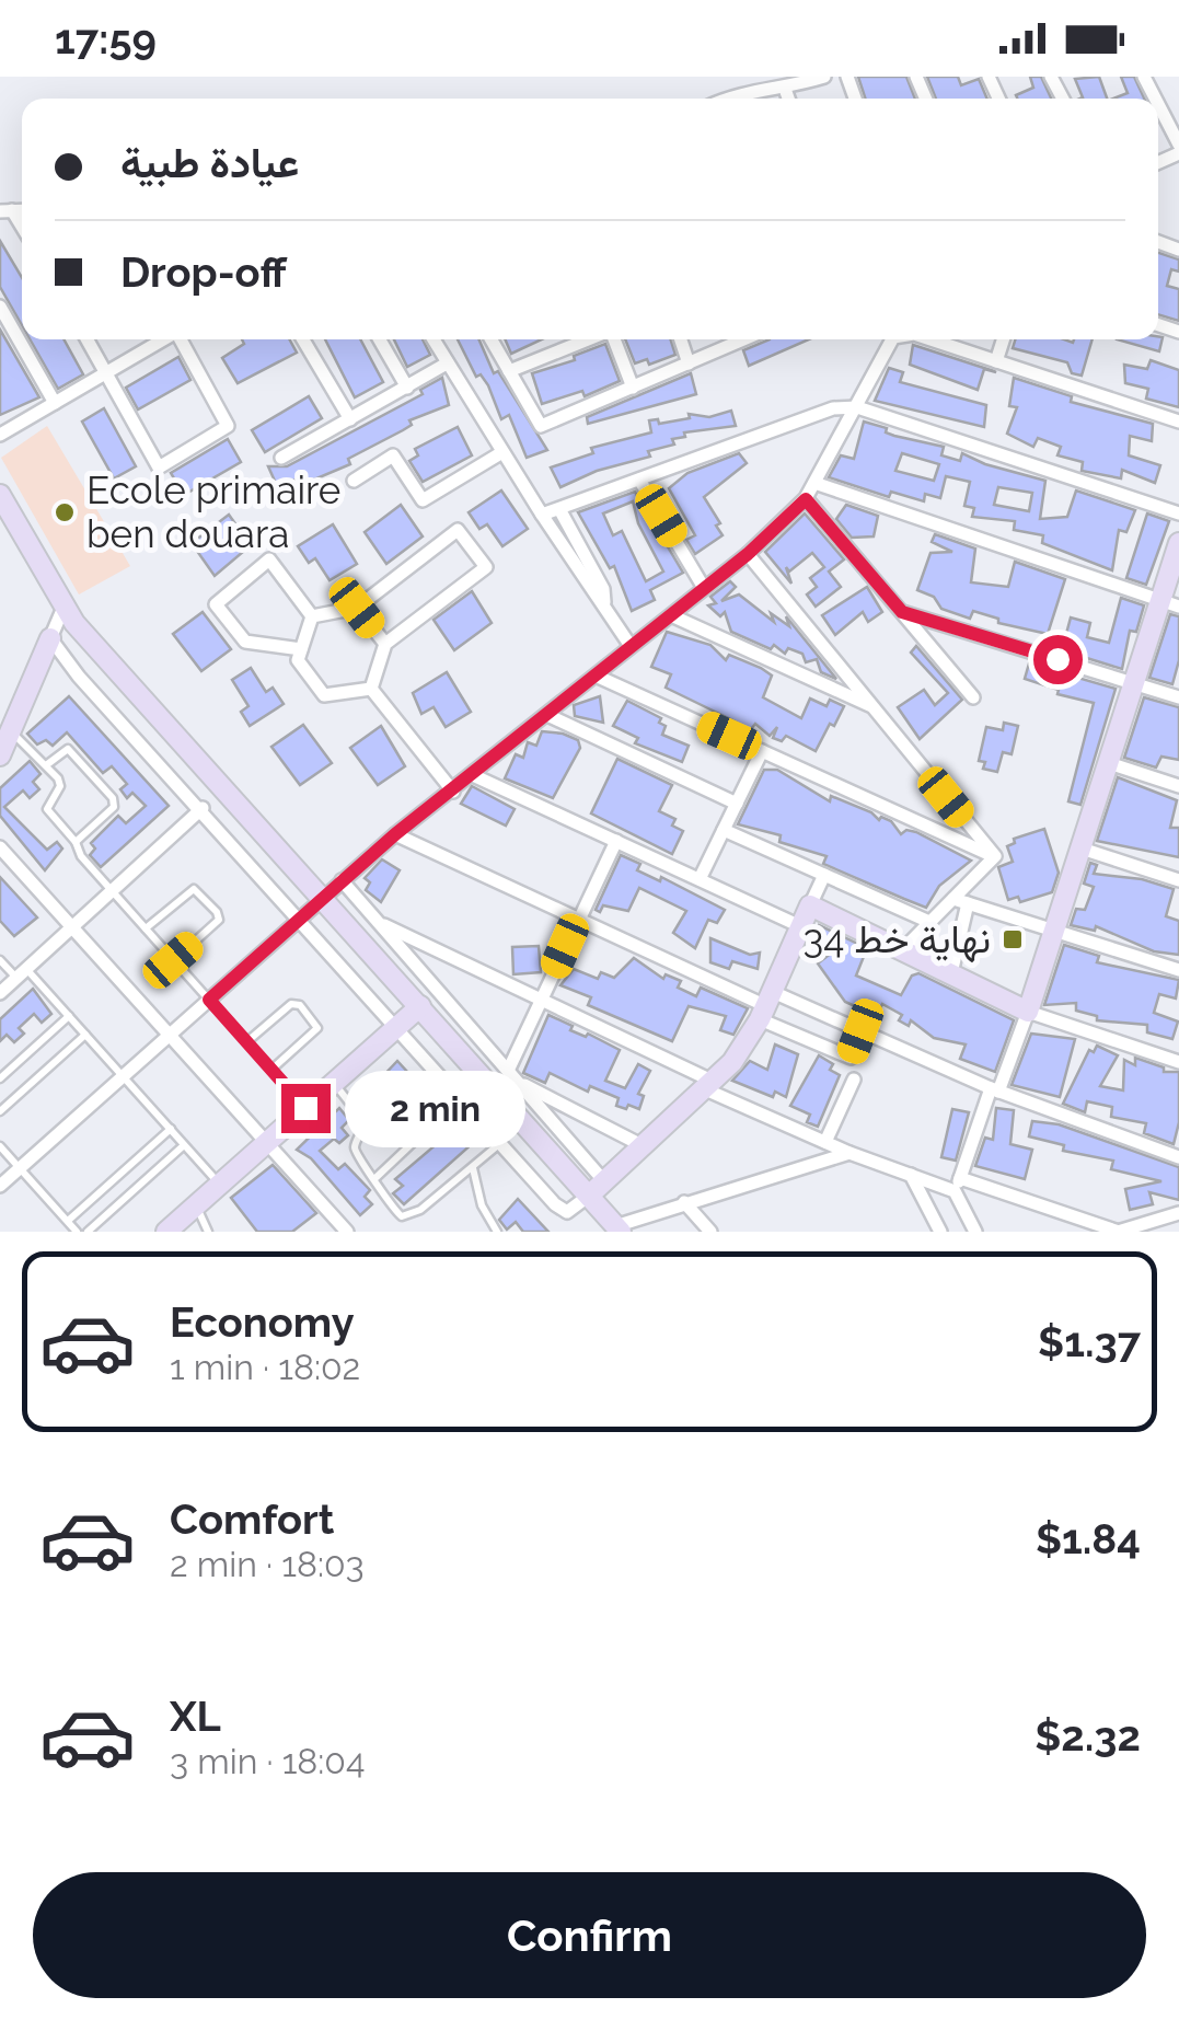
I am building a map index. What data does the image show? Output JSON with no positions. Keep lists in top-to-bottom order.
{
  "places": {
    "other": ["Ecole primaire ben douara"],
    "transit": ["نهاية خط 34"]
  },
  "page": {
    "status": "17:59",
    "banner": ["عيادة طبية", "Drop-off"],
    "bubble": "2 min",
    "list": [
      {
        "name": "Economy",
        "note": "1 min · 18:02",
        "value": "$1.37"
      },
      {
        "name": "Comfort",
        "note": "2 min · 18:03",
        "value": "$1.84"
      },
      {
        "name": "XL",
        "note": "3 min · 18:04",
        "value": "$2.32"
      }
    ],
    "buttons": "Confirm"
  }
}
